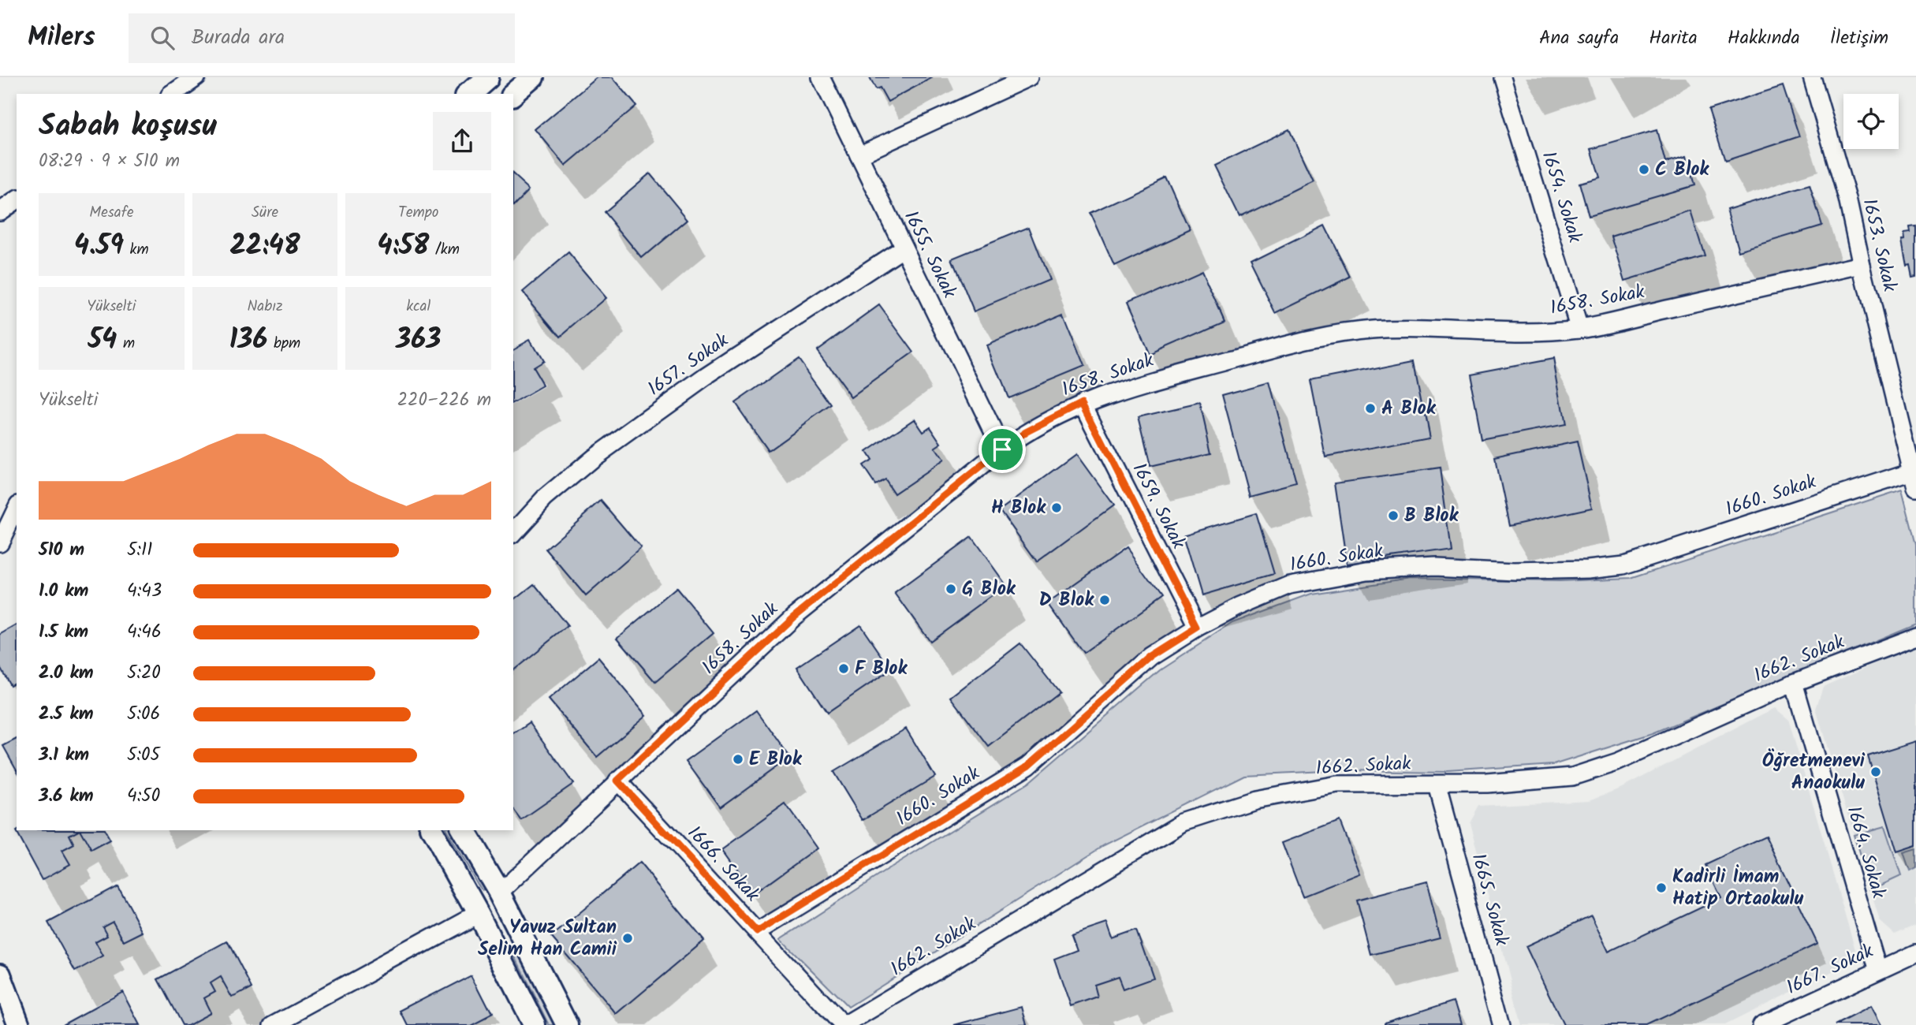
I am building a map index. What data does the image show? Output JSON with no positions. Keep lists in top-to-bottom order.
{
  "streets": {
    "street": [
      "1654. Sokak",
      "1653. Sokak",
      "1655. Sokak",
      "1658. Sokak",
      "1657. Sokak",
      "1660. Sokak",
      "1659. Sokak",
      "1662. Sokak",
      "1664. Sokak",
      "1666. Sokak",
      "1665. Sokak",
      "1667. Sokak"
    ]
  },
  "crossings": [
    ["1654. Sokak", "1658. Sokak"],
    ["1653. Sokak", "1658. Sokak"],
    ["1653. Sokak", "1660. Sokak"],
    ["1655. Sokak", "1658. Sokak"],
    ["1655. Sokak", "1657. Sokak"],
    ["1658. Sokak", "1659. Sokak"],
    ["1658. Sokak", "1666. Sokak"],
    ["1660. Sokak", "1659. Sokak"],
    ["1660. Sokak", "1666. Sokak"],
    ["1662. Sokak", "1664. Sokak"],
    ["1662. Sokak", "1666. Sokak"],
    ["1662. Sokak", "1665. Sokak"],
    ["1664. Sokak", "1667. Sokak"]
  ],
  "places": [
    "C Blok",
    "A Blok",
    "H Blok",
    "B Blok",
    "G Blok",
    "D Blok",
    "F Blok",
    "E Blok",
    "Öğretmenevi Anaokulu",
    "Kadirli İmam Hatip Ortaokulu",
    "Yavuz Sultan Selim Han Camii"
  ],
  "page": {
    "header": "Milers",
    "search": "Burada ara",
    "nav": [
      "Ana sayfa",
      "Harita",
      "Hakkında",
      "İletişim"
    ],
    "heading": ["Sabah koşusu", "08:29 · 9 × 510 m"],
    "stats": [
      ["Mesafe", "4.59 km"],
      ["Süre", "22:48"],
      ["Tempo", "4:58 /km"],
      ["Yükselti", "54 m"],
      ["Nabız", "136 bpm"],
      ["kcal", "363"]
    ],
    "chart": ["Yükselti", "220–226 m"],
    "list": [
      {
        "name": "510 m",
        "note": "5:11"
      },
      {
        "name": "1.0 km",
        "note": "4:43"
      },
      {
        "name": "1.5 km",
        "note": "4:46"
      },
      {
        "name": "2.0 km",
        "note": "5:20"
      },
      {
        "name": "2.5 km",
        "note": "5:06"
      },
      {
        "name": "3.1 km",
        "note": "5:05"
      },
      {
        "name": "3.6 km",
        "note": "4:50"
      }
    ]
  }
}
